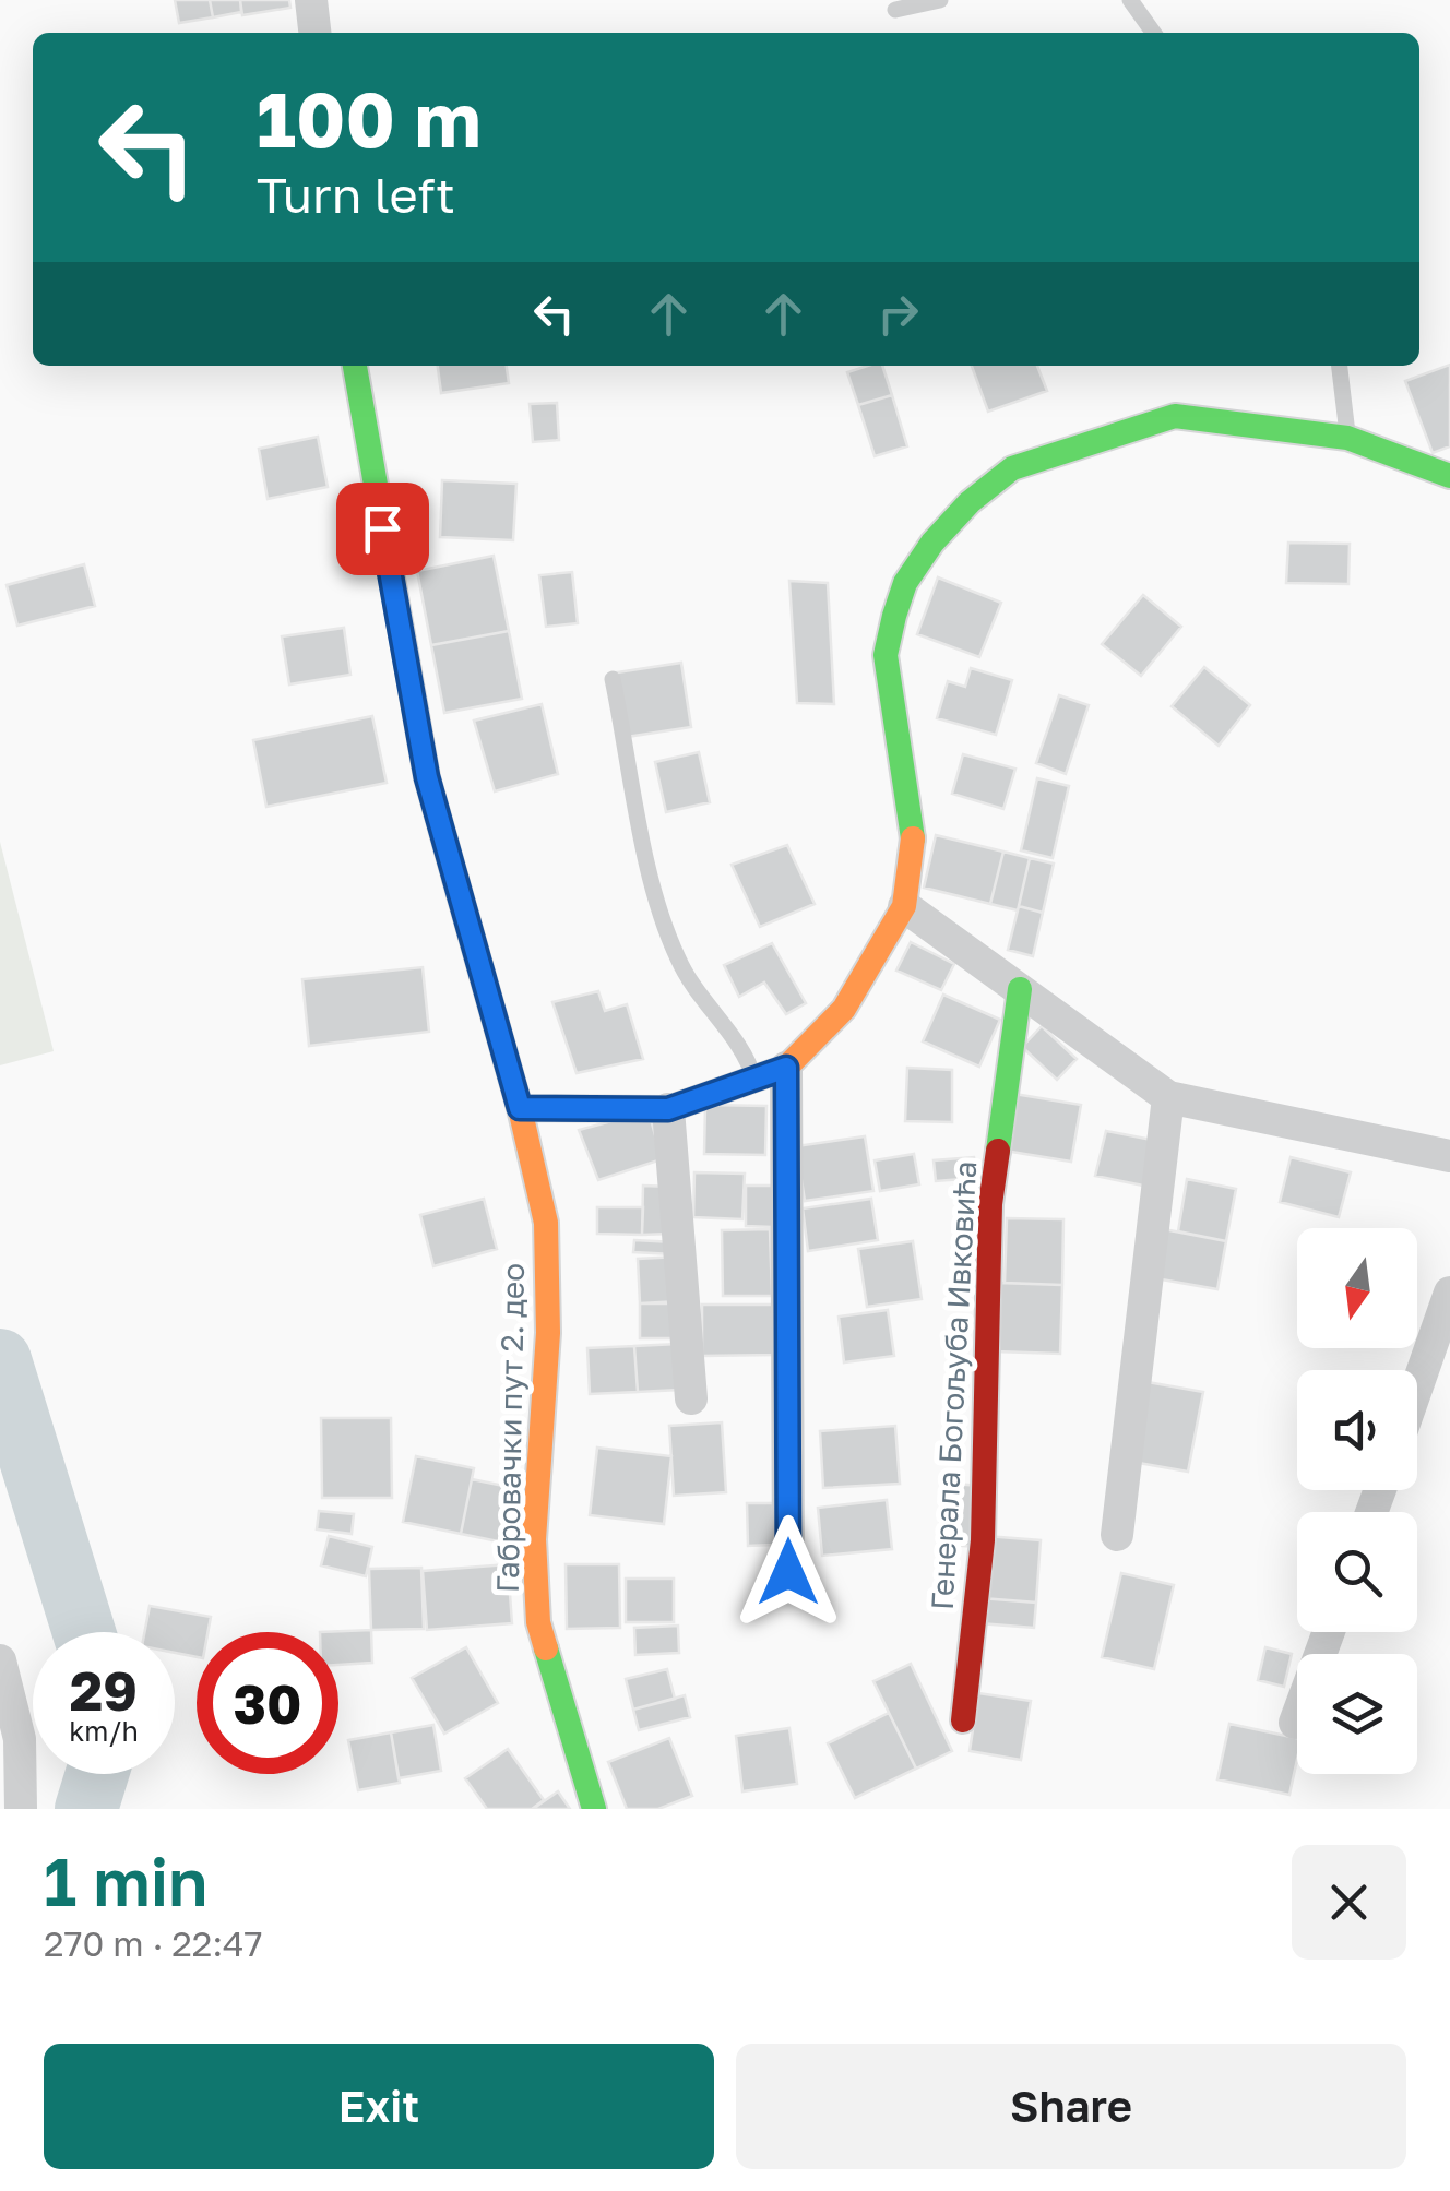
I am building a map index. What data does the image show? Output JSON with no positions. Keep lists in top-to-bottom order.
{
  "streets": {
    "street": ["Генерала Богољуба Ивковића", "Габровачки пут 2. део"]
  },
  "north": "bottom",
  "page": {
    "turn": ["100 m", "Turn left"],
    "speed": "29 km/h",
    "limit": "30",
    "heading": ["1 min", "270 m · 22:47"],
    "buttons": ["Exit", "Share"]
  }
}
